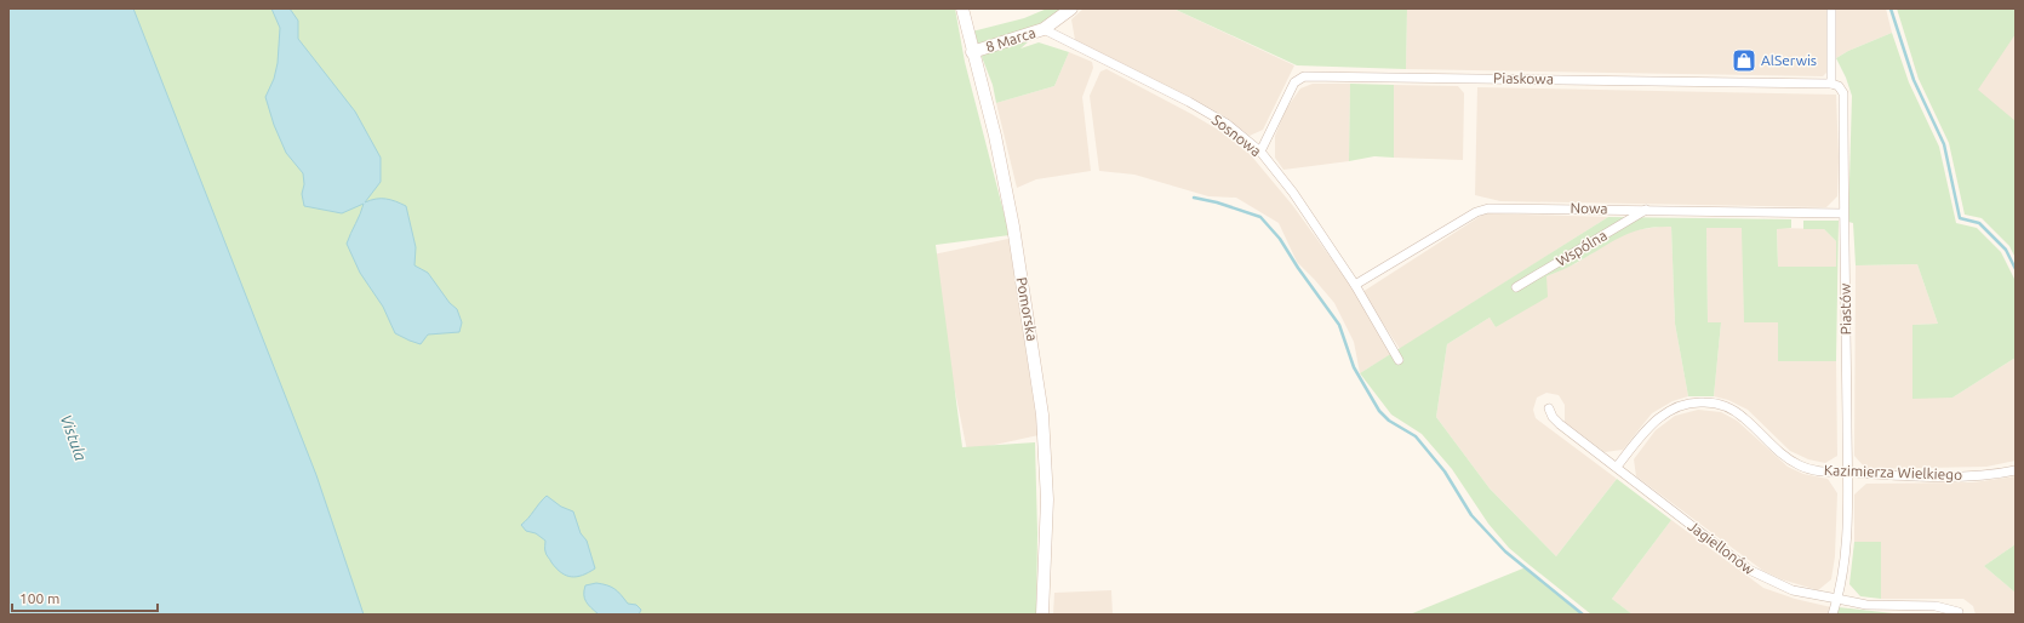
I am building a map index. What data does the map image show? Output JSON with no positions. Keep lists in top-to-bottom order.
{
  "streets": {
    "main road": ["8 Marca", "Pomorska"],
    "street": [
      "Piaskowa",
      "Sosnowa",
      "Nowa",
      "Wspólna",
      "Piastów",
      "Kazimierza Wielkiego",
      "Jagiellonów"
    ]
  },
  "crossings": [
    ["8 Marca", "Sosnowa"],
    ["8 Marca", "Pomorska"],
    ["Piaskowa", "Sosnowa"],
    ["Piaskowa", "Piastów"],
    ["Sosnowa", "Nowa"],
    ["Nowa", "Wspólna"],
    ["Nowa", "Piastów"],
    ["Piastów", "Kazimierza Wielkiego"],
    ["Piastów", "Jagiellonów"],
    ["Kazimierza Wielkiego", "Jagiellonów"]
  ],
  "water": ["Vistula"],
  "places": {
    "shop": ["AlSerwis"]
  },
  "scale_bar": "100 m"
}
